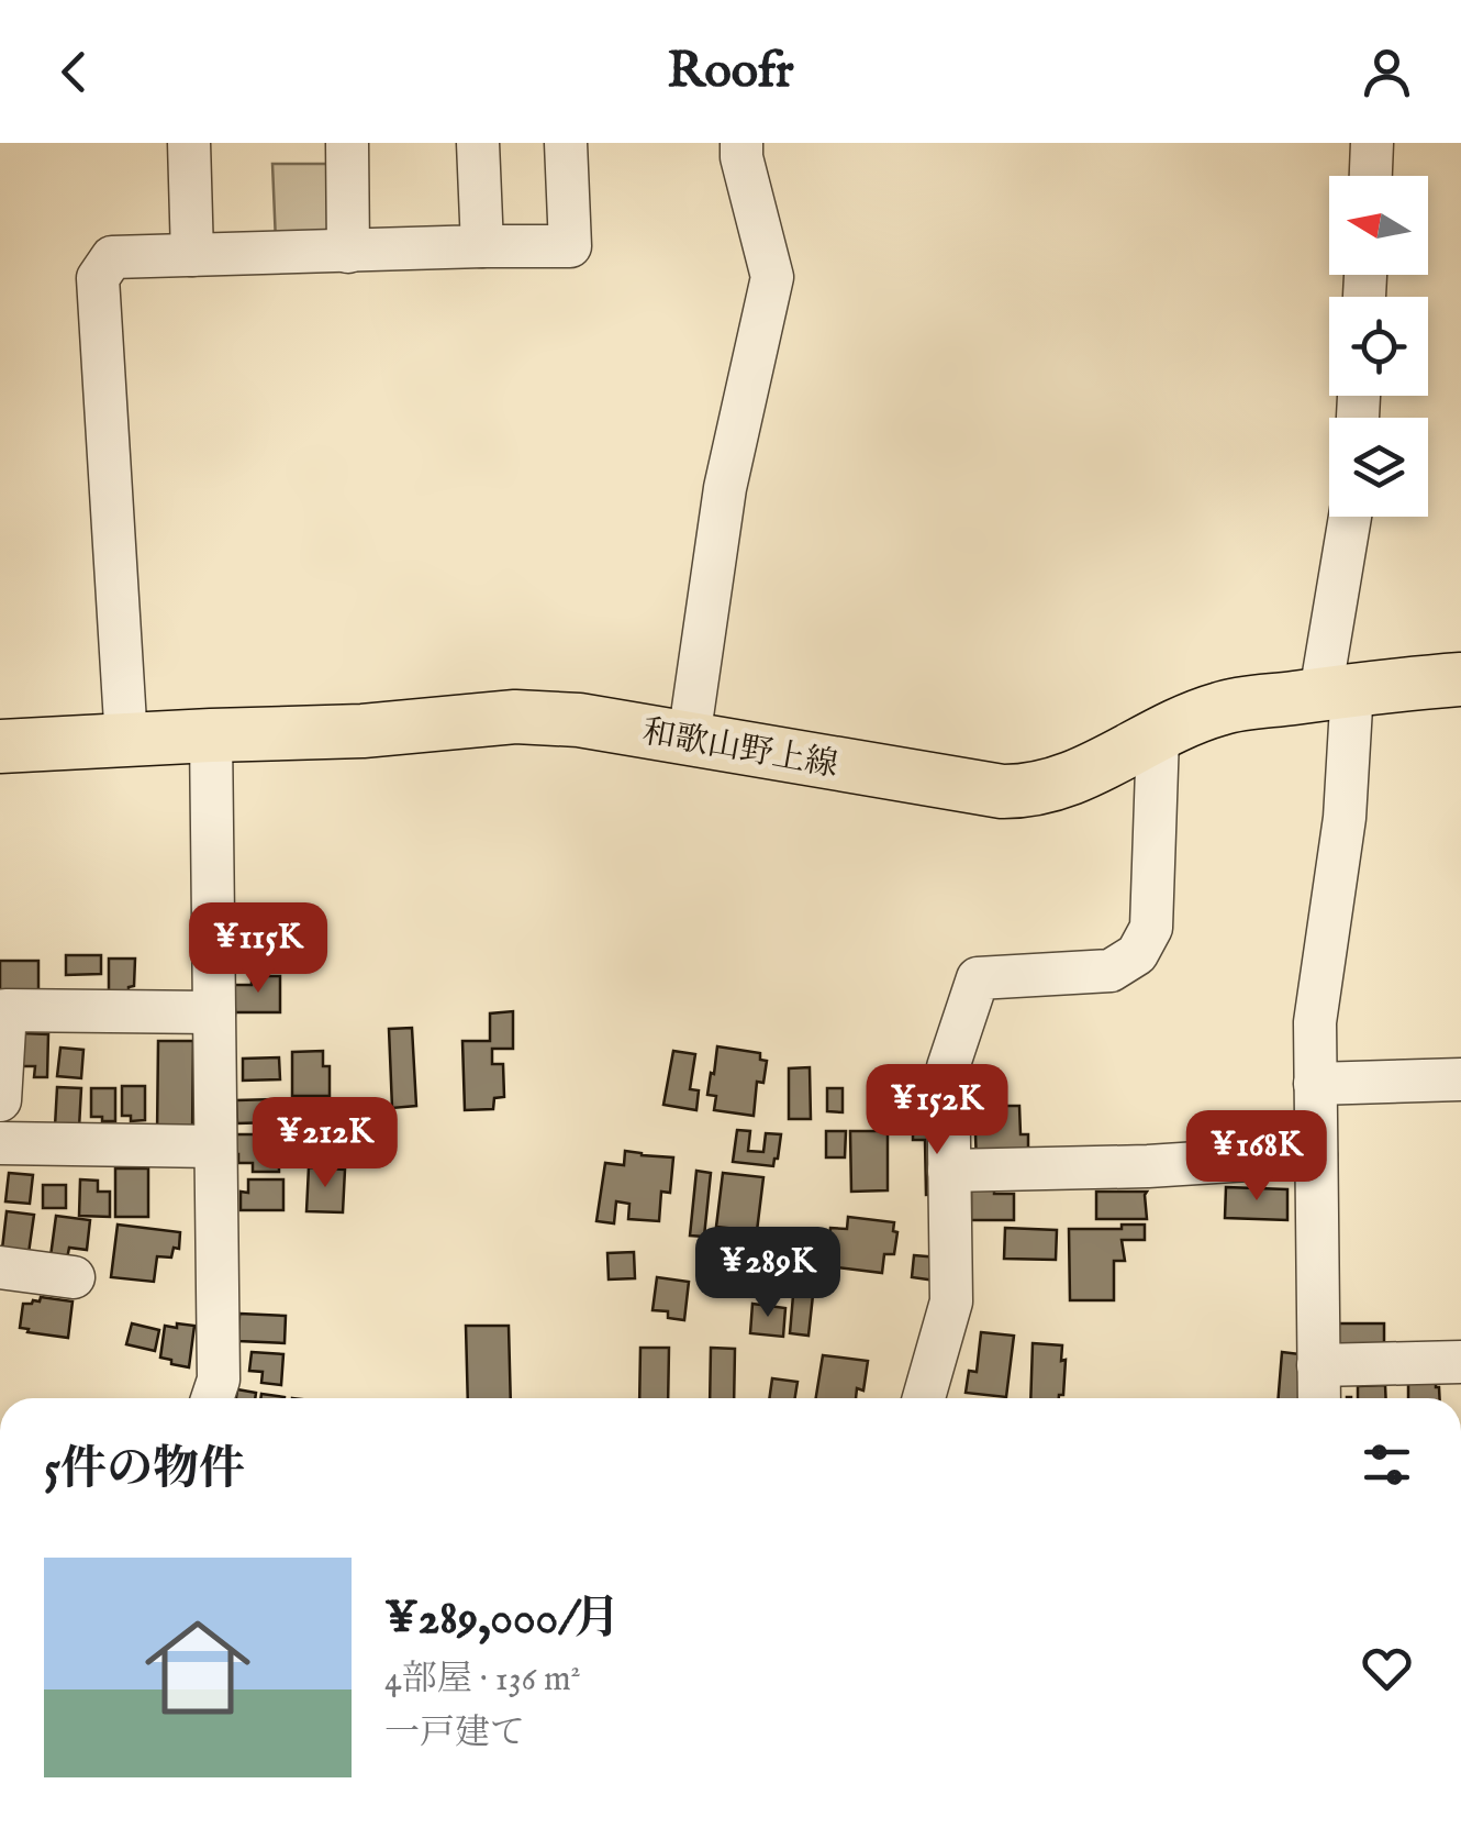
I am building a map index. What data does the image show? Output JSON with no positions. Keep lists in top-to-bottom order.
{
  "streets": {
    "main road": ["和歌山野上線"]
  },
  "north": "left",
  "page": {
    "header": "Roofr",
    "price": [
      "¥115K",
      "¥152K",
      "¥212K",
      "¥168K",
      "¥289K"
    ],
    "heading": "5件の物件",
    "list": [
      {
        "name": "¥289,000/月",
        "note": "4部屋 · 136 m² · 一戸建て"
      }
    ]
  }
}
